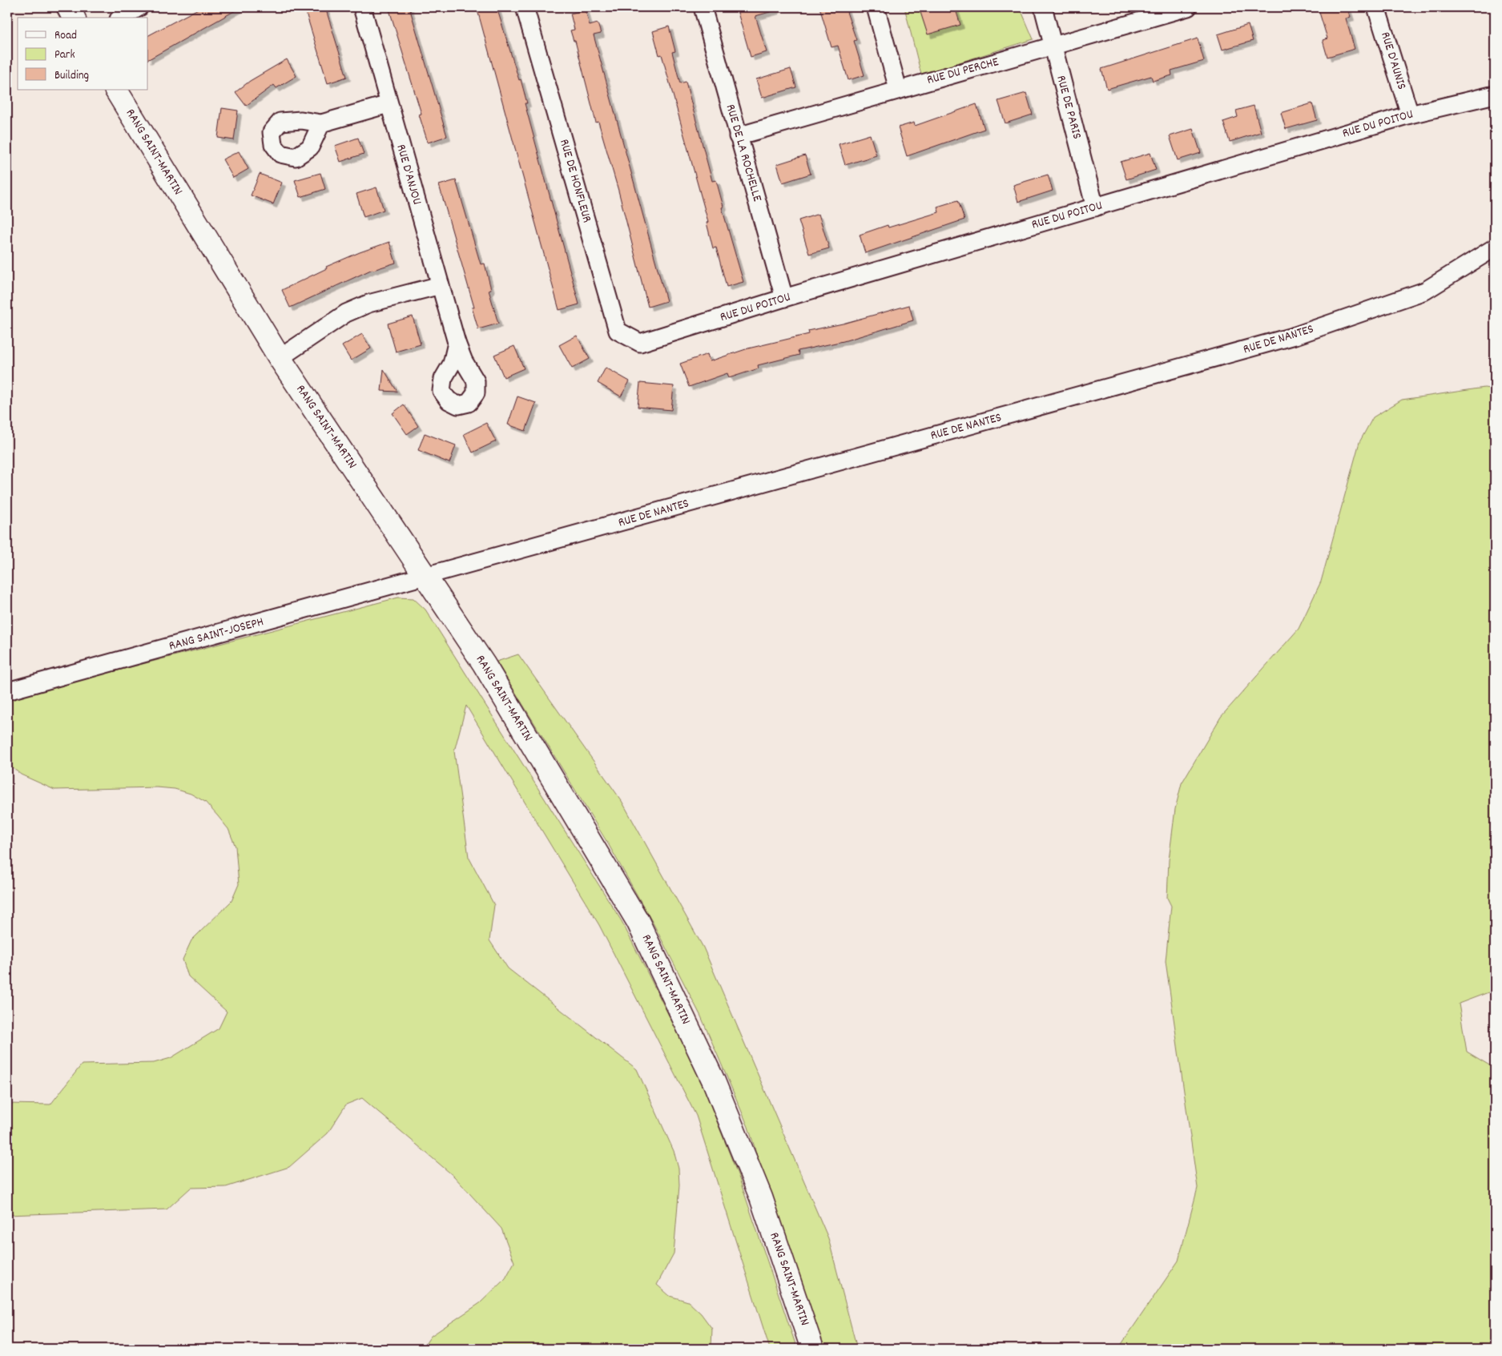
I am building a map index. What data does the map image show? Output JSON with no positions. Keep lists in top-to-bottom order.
{
  "streets": {
    "street": [
      "RUE D'AUNIS",
      "RUE DU PERCHE",
      "RUE DE PARIS",
      "RUE DU POITOU",
      "RANG SAINT-MARTIN",
      "RUE DE LA ROCHELLE",
      "RUE D'ANJOU",
      "RUE DE HONFLEUR",
      "RUE DE NANTES",
      "RANG SAINT-JOSEPH"
    ]
  },
  "crossings": [
    ["RUE D'AUNIS", "RUE DU POITOU"],
    ["RUE DU PERCHE", "RUE DE PARIS"],
    ["RUE DU PERCHE", "RUE DE LA ROCHELLE"],
    ["RUE DE PARIS", "RUE DU POITOU"],
    ["RUE DU POITOU", "RUE DE LA ROCHELLE"],
    ["RUE DU POITOU", "RUE DE HONFLEUR"],
    ["RANG SAINT-MARTIN", "RUE DE NANTES"],
    ["RANG SAINT-MARTIN", "RANG SAINT-JOSEPH"],
    ["RUE DE NANTES", "RANG SAINT-JOSEPH"]
  ],
  "legend": ["Road", "Park", "Building"]
}
